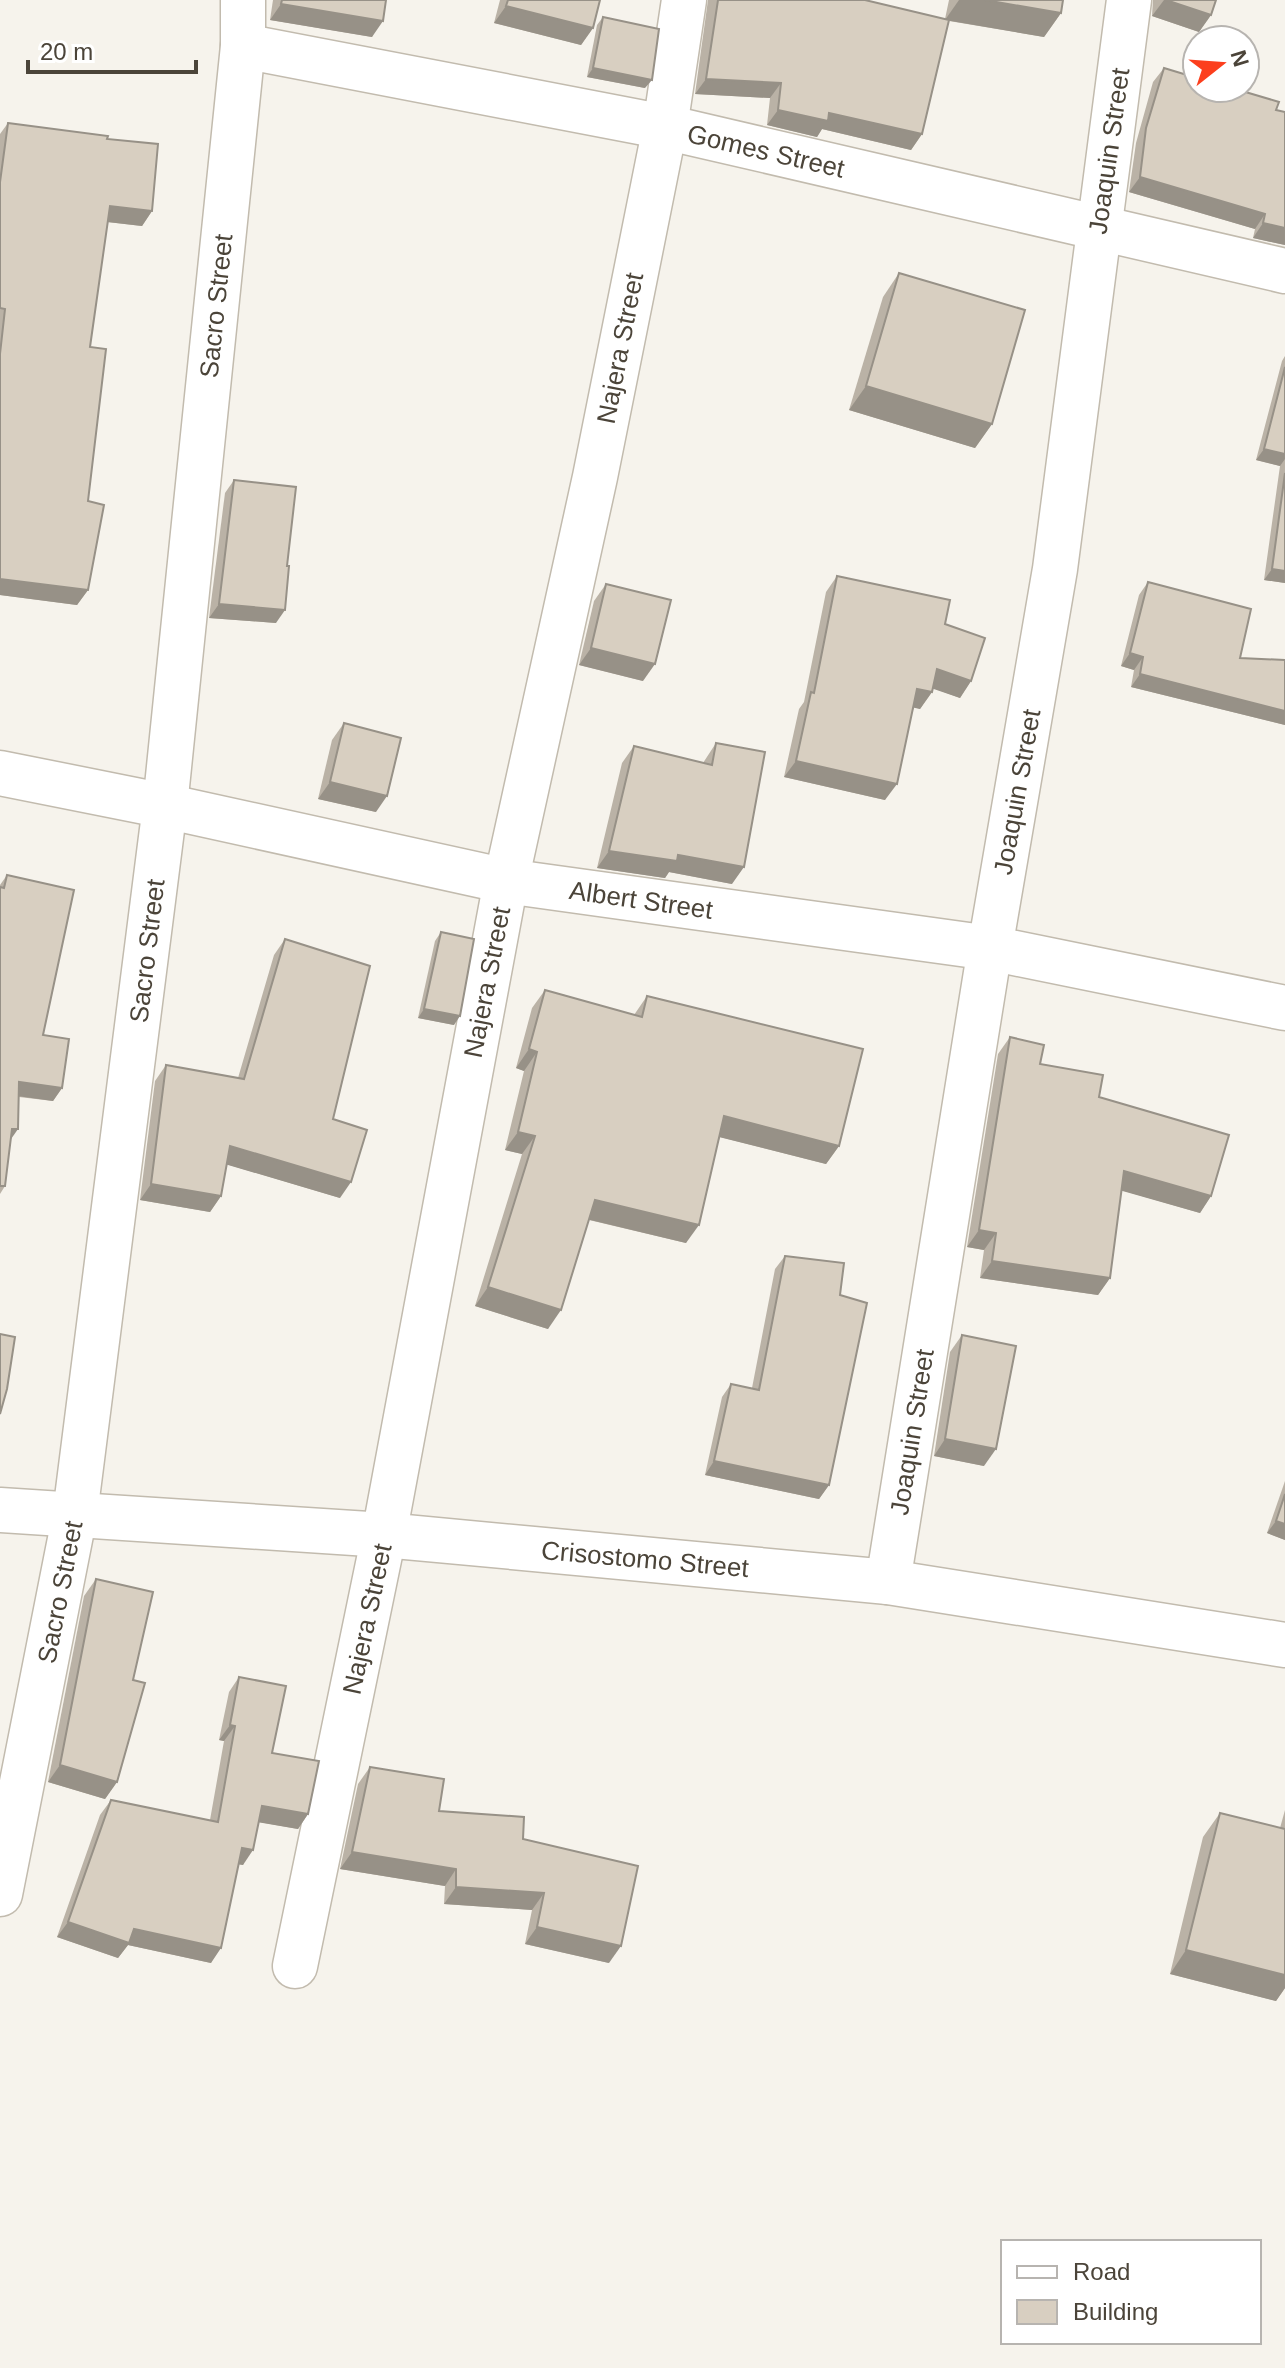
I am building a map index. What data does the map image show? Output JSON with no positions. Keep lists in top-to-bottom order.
{
  "streets": {
    "street": [
      "Gomes Street",
      "Joaquin Street",
      "Sacro Street",
      "Najera Street",
      "Albert Street",
      "Crisostomo Street"
    ]
  },
  "crossings": [
    ["Gomes Street", "Joaquin Street"],
    ["Gomes Street", "Sacro Street"],
    ["Gomes Street", "Najera Street"],
    ["Joaquin Street", "Albert Street"],
    ["Joaquin Street", "Crisostomo Street"],
    ["Sacro Street", "Albert Street"],
    ["Sacro Street", "Crisostomo Street"],
    ["Najera Street", "Albert Street"],
    ["Najera Street", "Crisostomo Street"]
  ],
  "legend": ["Road", "Building"],
  "scale_bar": "20 m",
  "north": "right"
}
